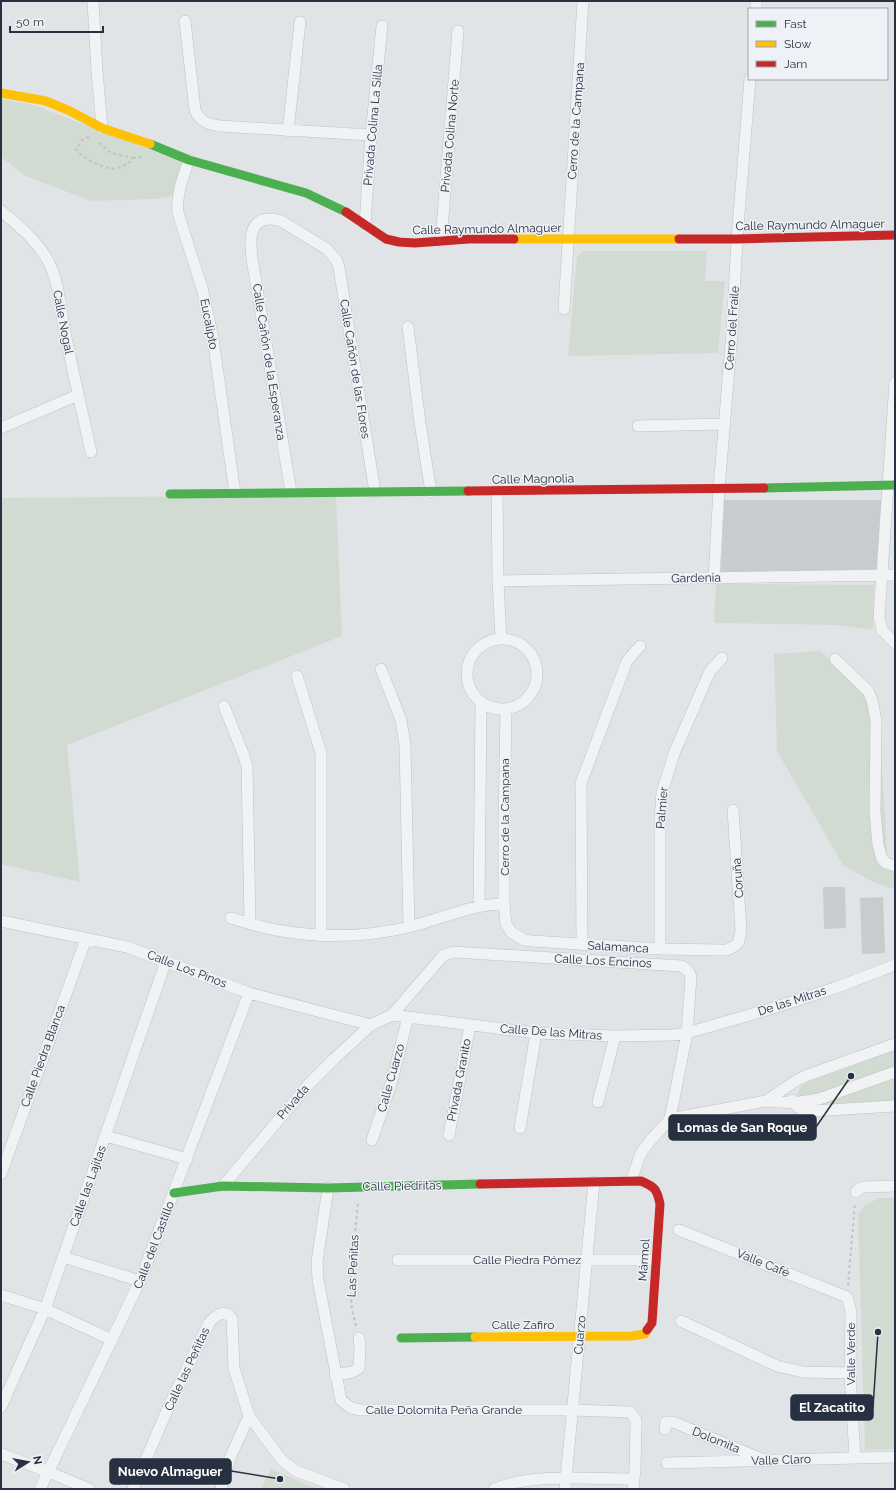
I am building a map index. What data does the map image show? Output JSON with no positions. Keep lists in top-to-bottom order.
{
  "streets": {
    "street": [
      "Cerro de la Campana",
      "Privada Colina La Silla",
      "Privada Colina Norte",
      "Calle Raymundo Almaguer",
      "Calle Nogal",
      "Eucalipto",
      "Cerro del Fraile",
      "Calle Cañón de la Esperanza",
      "Calle Cañón de las Flores",
      "Calle Magnolia",
      "Gardenia",
      "Palmier",
      "Coruña",
      "Salamanca",
      "Calle Los Encinos",
      "Calle Los Pinos",
      "De las Mitras",
      "Calle De las Mitras",
      "Calle Piedra Blanca",
      "Calle Cuarzo",
      "Privada Granito",
      "Privada",
      "Calle las Lajitas",
      "Calle Piedritas",
      "Calle del Castillo",
      "Calle Piedra Pómez",
      "Mármol",
      "Valle Café",
      "Calle Zafiro",
      "Cuarzo",
      "Valle Verde",
      "Calle las Peñitas",
      "Calle Dolomita Peña Grande",
      "Dolomita",
      "Valle Claro"
    ],
    "path": ["Las Peñitas"]
  },
  "crossings": [
    ["Cerro de la Campana", "Calle Raymundo Almaguer"],
    ["Cerro de la Campana", "Salamanca"],
    ["Privada Colina La Silla", "Calle Raymundo Almaguer"],
    ["Privada Colina Norte", "Calle Raymundo Almaguer"],
    ["Calle Raymundo Almaguer", "Eucalipto"],
    ["Calle Raymundo Almaguer", "Cerro del Fraile"],
    ["Eucalipto", "Calle Magnolia"],
    ["Cerro del Fraile", "Calle Magnolia"],
    ["Cerro del Fraile", "Gardenia"],
    ["Calle Cañón de la Esperanza", "Calle Cañón de las Flores"],
    ["Calle Cañón de la Esperanza", "Calle Magnolia"],
    ["Calle Cañón de las Flores", "Calle Magnolia"],
    ["Palmier", "Salamanca"],
    ["Coruña", "Salamanca"],
    ["Calle Los Encinos", "De las Mitras"],
    ["Calle Los Encinos", "Calle De las Mitras"],
    ["Calle Los Encinos", "Privada"],
    ["Calle Los Pinos", "Calle Piedra Blanca"],
    ["Calle Los Pinos", "Privada"],
    ["Calle Los Pinos", "Calle las Lajitas"],
    ["Calle Los Pinos", "Calle del Castillo"],
    ["De las Mitras", "Calle De las Mitras"],
    ["Calle De las Mitras", "Calle Cuarzo"],
    ["Calle De las Mitras", "Privada Granito"],
    ["Calle De las Mitras", "Privada"],
    ["Privada", "Calle Piedritas"],
    ["Calle Piedritas", "Calle del Castillo"],
    ["Calle Piedritas", "Mármol"],
    ["Calle Piedritas", "Las Peñitas"],
    ["Calle Piedritas", "Cuarzo"],
    ["Calle Piedritas", "Calle Dolomita Peña Grande"],
    ["Calle Piedra Pómez", "Mármol"],
    ["Calle Piedra Pómez", "Cuarzo"],
    ["Mármol", "Calle Zafiro"],
    ["Valle Café", "Valle Verde"],
    ["Calle Zafiro", "Cuarzo"],
    ["Cuarzo", "Calle Dolomita Peña Grande"],
    ["Valle Verde", "Valle Claro"],
    ["Dolomita", "Valle Claro"]
  ],
  "places": ["Lomas de San Roque", "El Zacatito", "Nuevo Almaguer"],
  "legend": ["Fast", "Slow", "Jam"],
  "scale_bar": "50 m",
  "north": "right"
}
